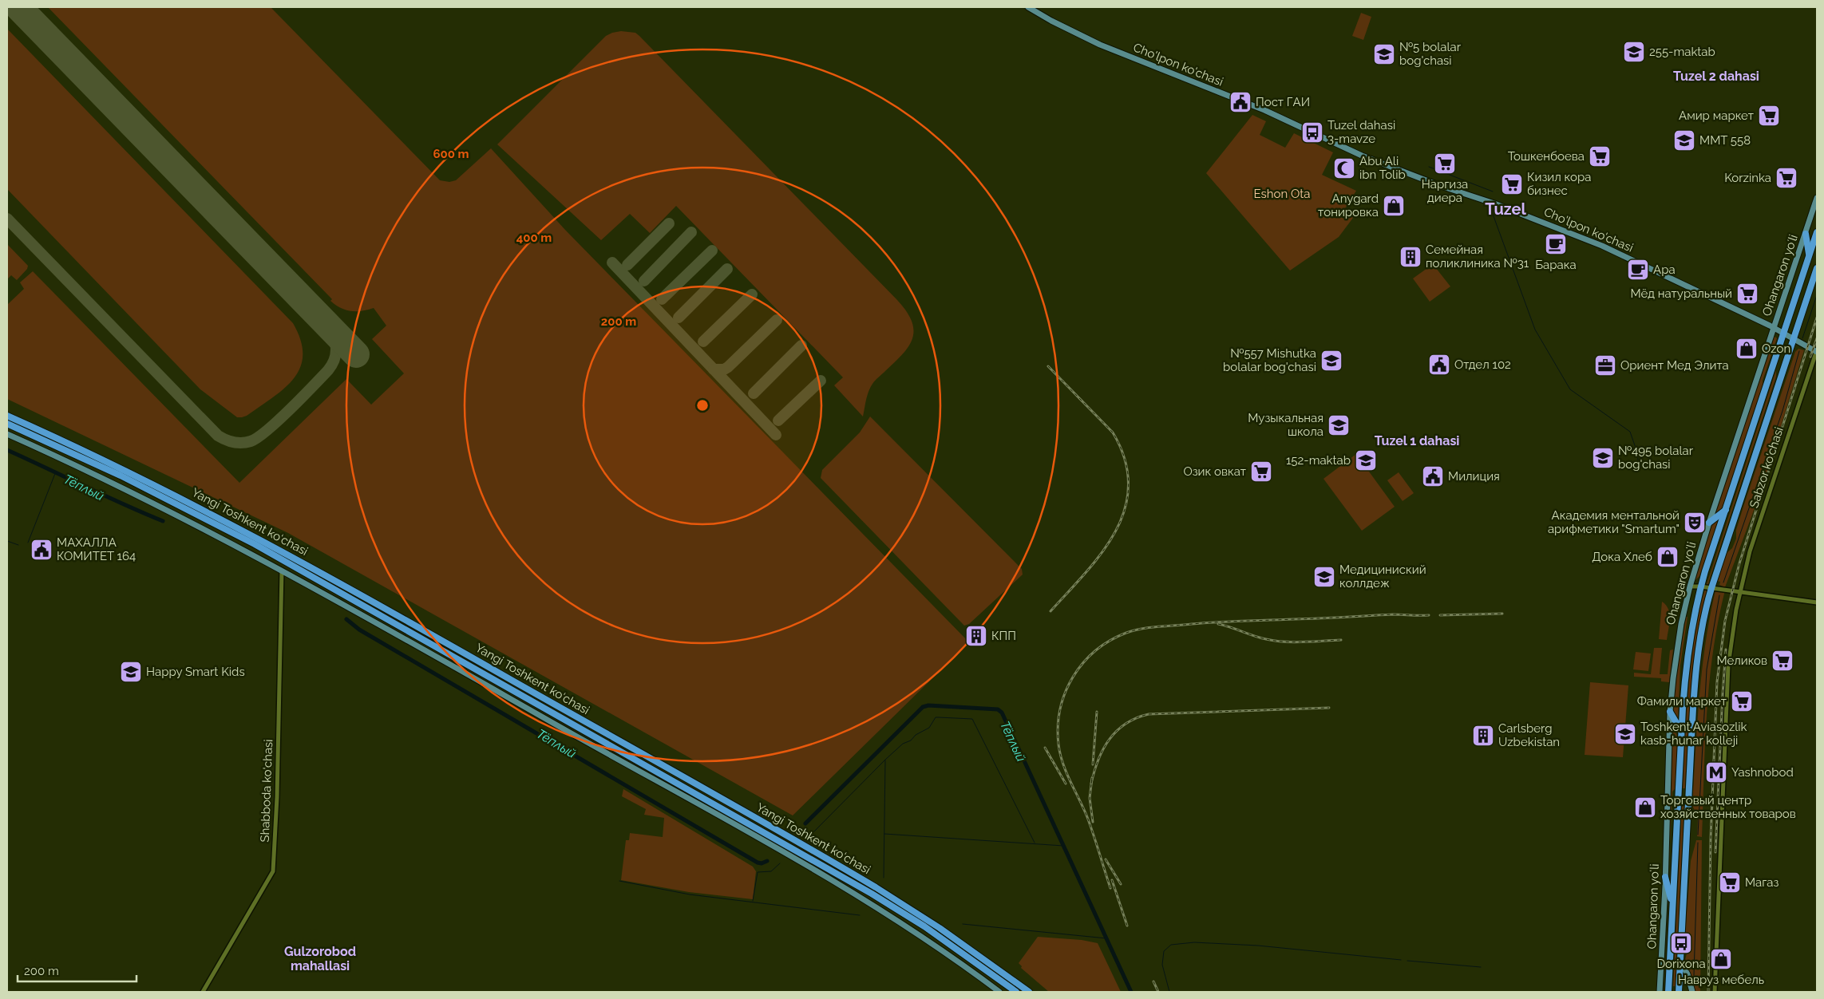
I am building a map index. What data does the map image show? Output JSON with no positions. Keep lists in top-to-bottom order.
{
  "streets": {
    "highway": ["Ohangaron yoʻli", "Yangi Toshkent ko‘chasi"],
    "main road": ["Cho'lpon ko'chasi"],
    "street": ["Sabzor ko'chasi", "Shabboda ko'chasi"]
  },
  "crossings": [
    ["Cho'lpon ko'chasi", "Ohangaron yoʻli"],
    ["Cho'lpon ko'chasi", "Sabzor ko'chasi"]
  ],
  "districts": [
    "Tuzel 2 dahasi",
    "Tuzel",
    "Tuzel 1 dahasi",
    "Gulzorobod mahallasi"
  ],
  "water": ["Тёплый"],
  "parks": ["Eshon Ota"],
  "places": {
    "school or university": [
      "255-maktab",
      "№5 bolalar bog'chasi",
      "MMT 558",
      "№557 Mishutka bolalar bog'chasi",
      "Музыкальная школа",
      "№495 bolalar bog'chasi",
      "152-maktab",
      "Медициниский коллдеж",
      "Happy Smart Kids",
      "Toshkent Aviasozlik kasb-hunar kolleji"
    ],
    "public building": [
      "Пост ГАИ",
      "Отдел 102",
      "Милиция",
      "МАХАЛЛА КОМИТЕТ 164"
    ],
    "supermarket": [
      "Амир маркет",
      "Тошкенбоева",
      "Наргиза диера",
      "Korzinka",
      "Кизил кора бизнес",
      "Мёд натуральный",
      "Озик овкат",
      "Меликов",
      "Фамили маркет",
      "Магаз"
    ],
    "bus stop": ["Tuzel dahasi 3-mavze", "Dorixona"],
    "mosque": ["Abu Ali ibn Tolib"],
    "shop": [
      "Anygard тонировка",
      "Ozon",
      "Дока Хлеб",
      "Торговый центр хозяйственных товаров",
      "Навруз мебель"
    ],
    "cafe": ["Барака", "Ара"],
    "building": ["Семейная поликлиника №31", "КПП", "Carlsberg Uzbekistan"],
    "office": ["Ориент Мед Элита"],
    "theatre": ["Академия ментальной арифметики \"Smartum\""],
    "metro station": ["Yashnobod"]
  },
  "scale_bar": "200 m",
  "rings": ["600 m", "400 m", "200 m"]
}
